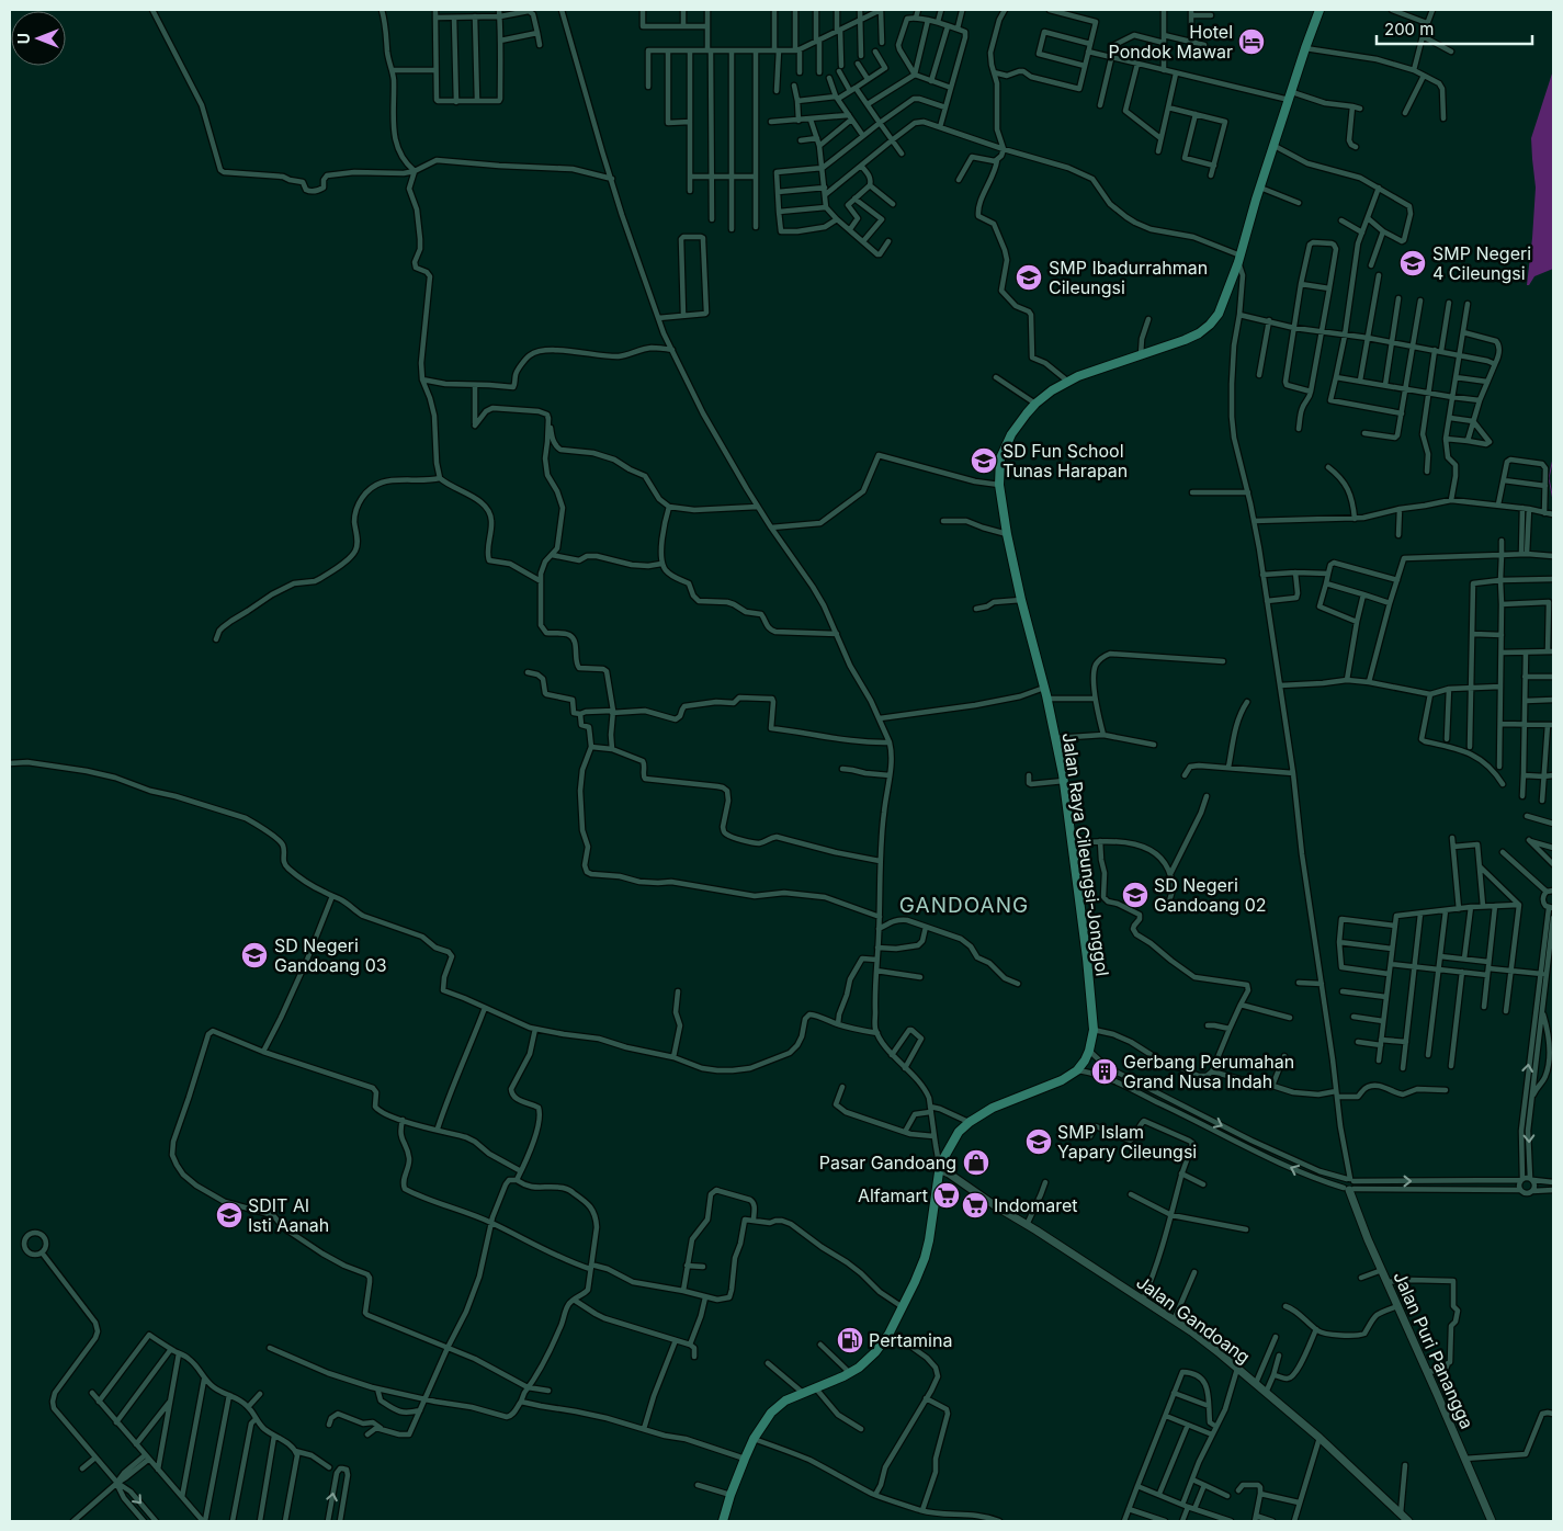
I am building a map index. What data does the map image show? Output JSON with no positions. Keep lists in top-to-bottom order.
{
  "streets": {
    "main road": ["Jalan Raya Cileungsi-Jonggol"],
    "street": ["Jalan Gandoang", "Jalan Puri Panangga"]
  },
  "crossings": [
    ["Jalan Raya Cileungsi-Jonggol", "Jalan Gandoang"]
  ],
  "districts": ["GANDOANG"],
  "places": {
    "hotel": ["Hotel Pondok Mawar"],
    "school or university": [
      "SMP Negeri 4 Cileungsi",
      "SMP Ibadurrahman Cileungsi",
      "SD Fun School Tunas Harapan",
      "SD Negeri Gandoang 02",
      "SD Negeri Gandoang 03",
      "SMP Islam Yapary Cileungsi",
      "SDIT Al Isti Aanah"
    ],
    "building": ["Gerbang Perumahan Grand Nusa Indah"],
    "shop": ["Pasar Gandoang"],
    "supermarket": ["Alfamart", "Indomaret"],
    "fuel station": ["Pertamina"]
  },
  "scale_bar": "200 m",
  "north": "left"
}
